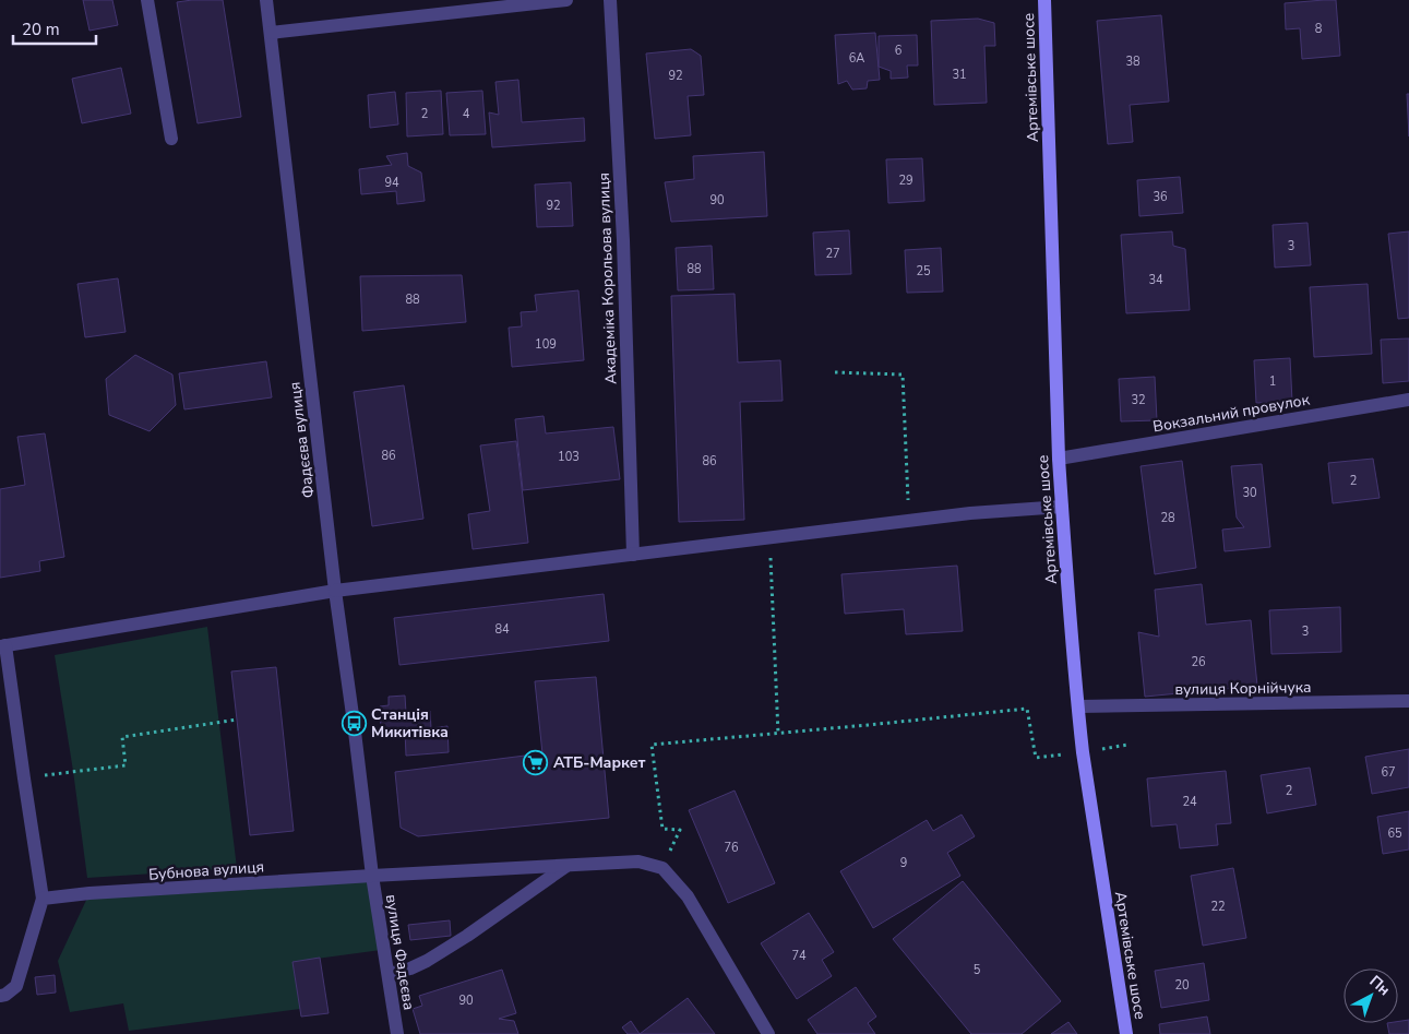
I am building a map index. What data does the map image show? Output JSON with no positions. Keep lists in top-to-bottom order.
{
  "streets": {
    "main road": ["Артемівське шосе"],
    "street": [
      "Академіка Корольова вулиця",
      "Вокзальний провулок",
      "Фадєєва вулиця",
      "вулиця Корнійчука",
      "Бубнова вулиця",
      "вулиця Фадєєва"
    ]
  },
  "crossings": [
    ["Артемівське шосе", "Вокзальний провулок"],
    ["Артемівське шосе", "вулиця Корнійчука"],
    ["Фадєєва вулиця", "Бубнова вулиця"],
    ["Фадєєва вулиця", "вулиця Фадєєва"],
    ["Бубнова вулиця", "вулиця Фадєєва"]
  ],
  "places": {
    "bus stop": ["Станція Микитівка"],
    "supermarket": ["АТБ-Маркет"]
  },
  "house_numbers": [
    "8",
    "6",
    "6А",
    "38",
    "31",
    "92",
    "2",
    "4",
    "29",
    "94",
    "36",
    "90",
    "92",
    "3",
    "27",
    "88",
    "25",
    "34",
    "88",
    "109",
    "1",
    "32",
    "86",
    "103",
    "86",
    "2",
    "30",
    "28",
    "84",
    "3",
    "26",
    "67",
    "2",
    "24",
    "65",
    "76",
    "9",
    "22",
    "74",
    "5",
    "20",
    "90"
  ],
  "scale_bar": "20 m",
  "north": "top right"
}
